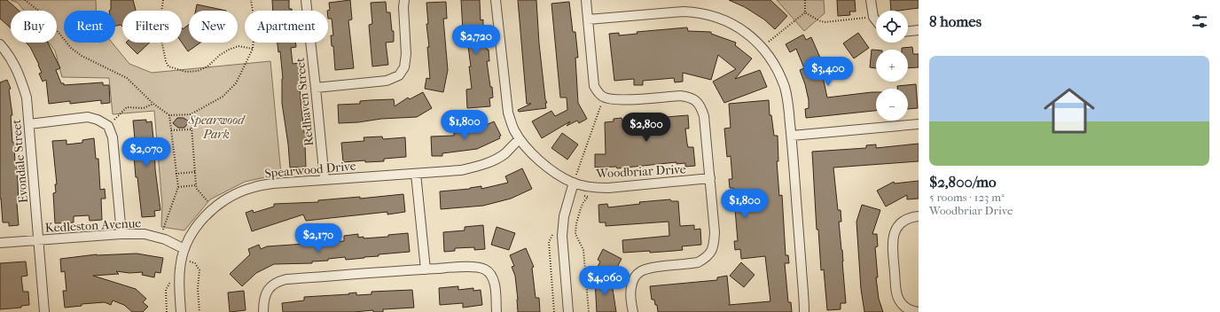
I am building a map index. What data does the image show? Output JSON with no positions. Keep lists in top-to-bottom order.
{
  "streets": {
    "street": [
      "Redhaven Street",
      "Evondale Street",
      "Spearwood Drive",
      "Woodbriar Drive",
      "Kedleston Avenue"
    ]
  },
  "crossings": [
    ["Redhaven Street", "Spearwood Drive"],
    ["Evondale Street", "Kedleston Avenue"],
    ["Spearwood Drive", "Woodbriar Drive"],
    ["Spearwood Drive", "Kedleston Avenue"]
  ],
  "parks": ["Spearwood Park"],
  "page": {
    "heading": "8 homes",
    "map_buttons": ["+", "−"],
    "chip": [
      "Buy",
      "Rent",
      "Filters",
      "New",
      "Apartment"
    ],
    "price": [
      "$2,720",
      "$3,400",
      "$1,800",
      "$2,800",
      "$2,070",
      "$1,800",
      "$2,170",
      "$4,060"
    ],
    "list": [
      {
        "name": "$2,800/mo",
        "note": "5 rooms · 123 m² · Woodbriar Drive"
      }
    ]
  }
}
